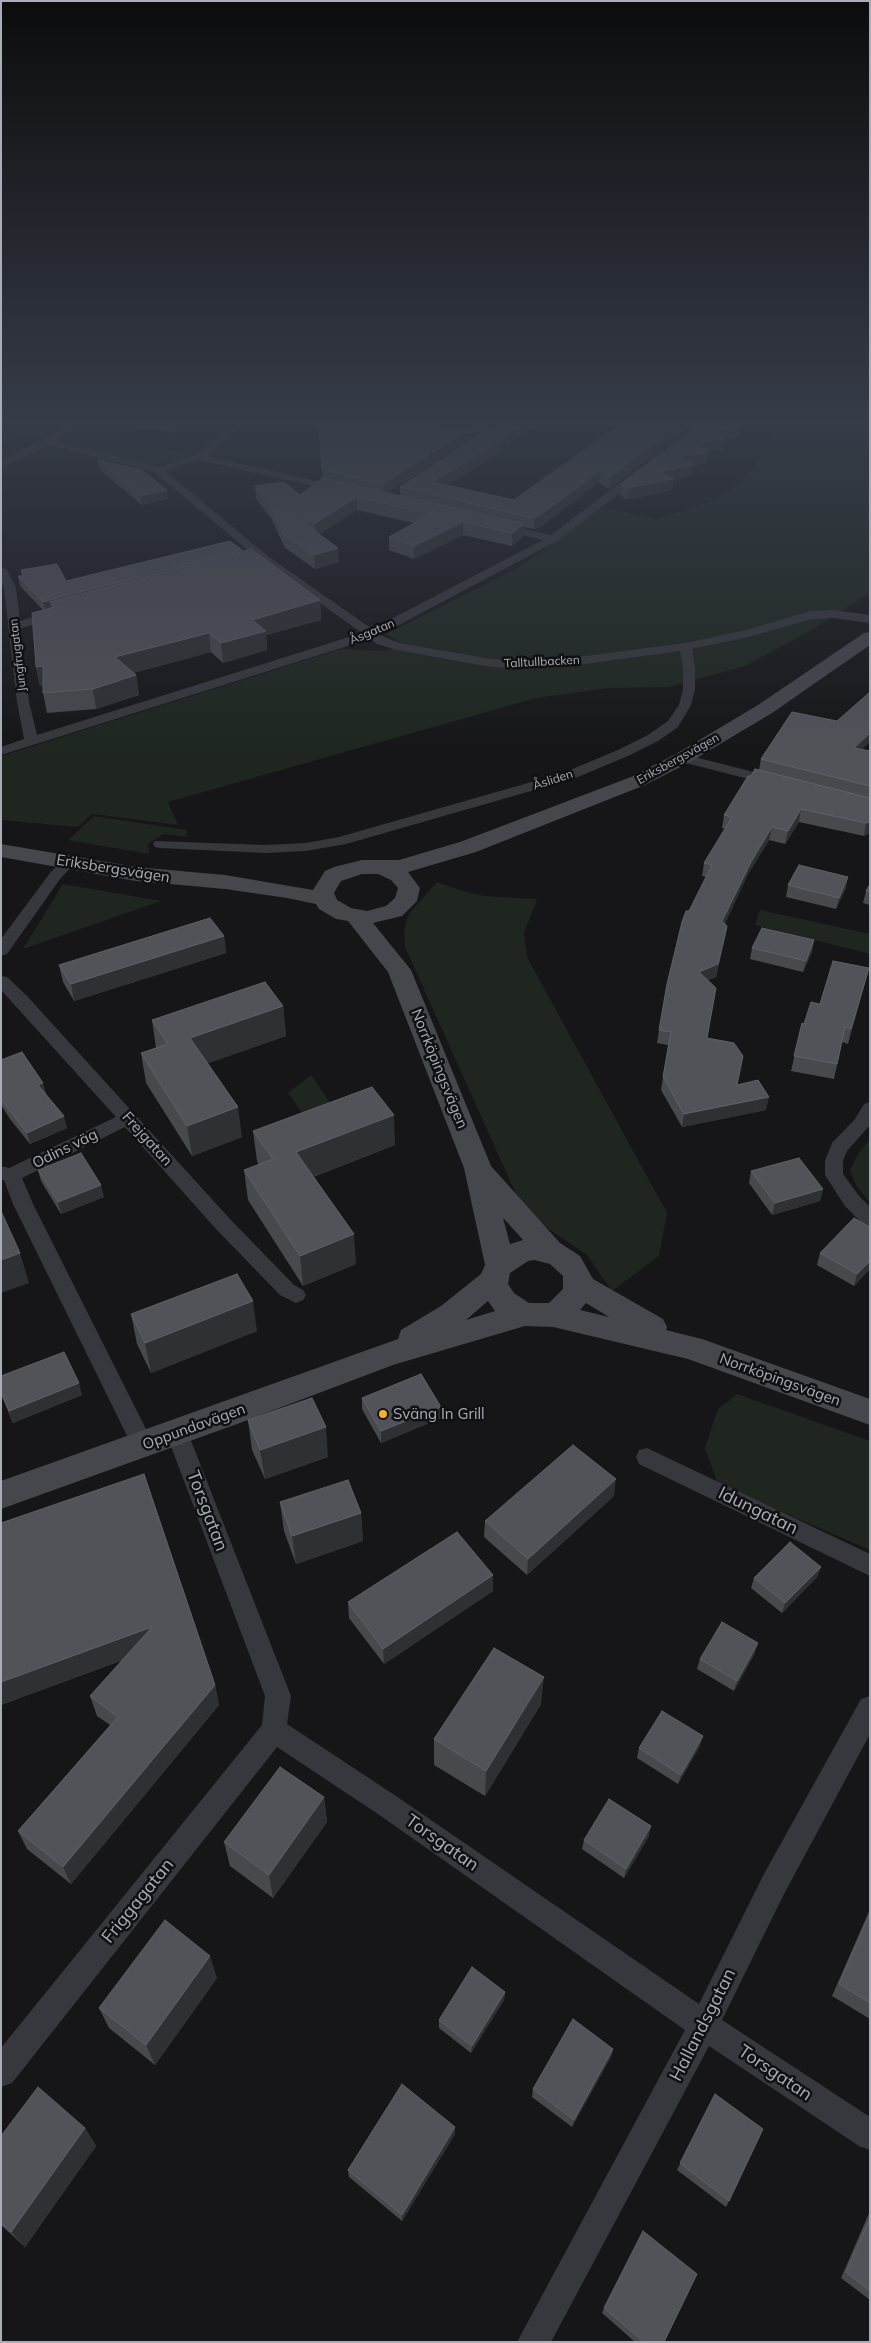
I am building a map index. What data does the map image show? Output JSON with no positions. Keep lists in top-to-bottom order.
{
  "streets": {
    "main road": ["Eriksbergsvägen", "Norrköpingsvägen", "Oppundavägen"],
    "street": [
      "Åsgatan",
      "Jungfrugatan",
      "Talltullbacken",
      "Åsliden",
      "Frejgatan",
      "Odins väg",
      "Torsgatan",
      "Idungatan",
      "Friggagatan",
      "Hallandsgatan"
    ]
  },
  "crossings": [
    ["Åsgatan", "Jungfrugatan"],
    ["Åsgatan", "Talltullbacken"],
    ["Talltullbacken", "Åsliden"],
    ["Eriksbergsvägen", "Norrköpingsvägen"],
    ["Norrköpingsvägen", "Oppundavägen"],
    ["Frejgatan", "Odins väg"],
    ["Oppundavägen", "Torsgatan"],
    ["Torsgatan", "Friggagatan"],
    ["Torsgatan", "Hallandsgatan"]
  ],
  "places": ["Sväng In Grill"]
}
